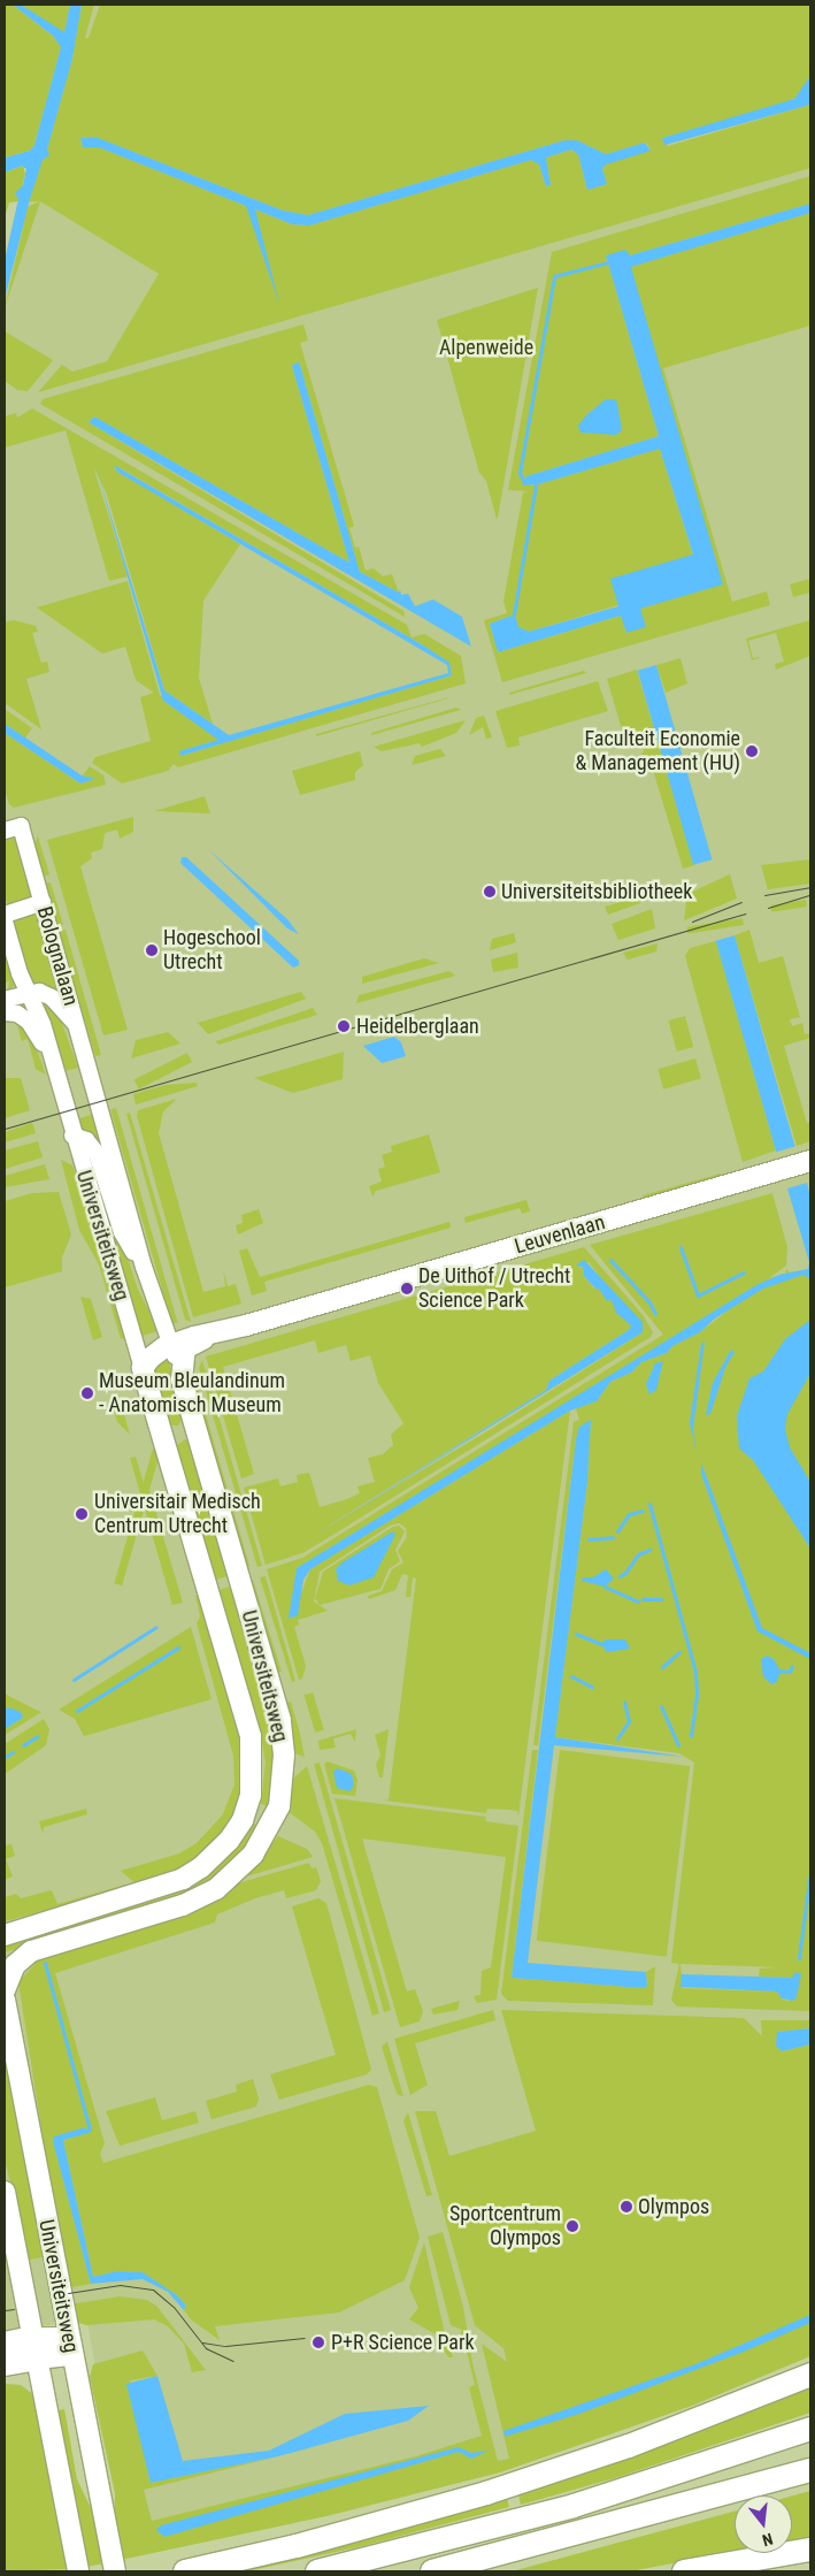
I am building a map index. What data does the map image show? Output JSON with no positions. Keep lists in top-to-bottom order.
{
  "streets": {
    "main road": ["Leuvenlaan", "Universiteitsweg"],
    "street": ["Bolognalaan"]
  },
  "crossings": [
    ["Bolognalaan", "Universiteitsweg"],
    ["Leuvenlaan", "Universiteitsweg"]
  ],
  "parks": ["Alpenweide"],
  "places": [
    "Faculteit Economie & Management (HU)",
    "Universiteitsbibliotheek",
    "Hogeschool Utrecht",
    "Heidelberglaan",
    "De Uithof / Utrecht Science Park",
    "Museum Bleulandinum - Anatomisch Museum",
    "Universitair Medisch Centrum Utrecht",
    "Olympos",
    "Sportcentrum Olympos",
    "P+R Science Park"
  ],
  "north": "bottom"
}
